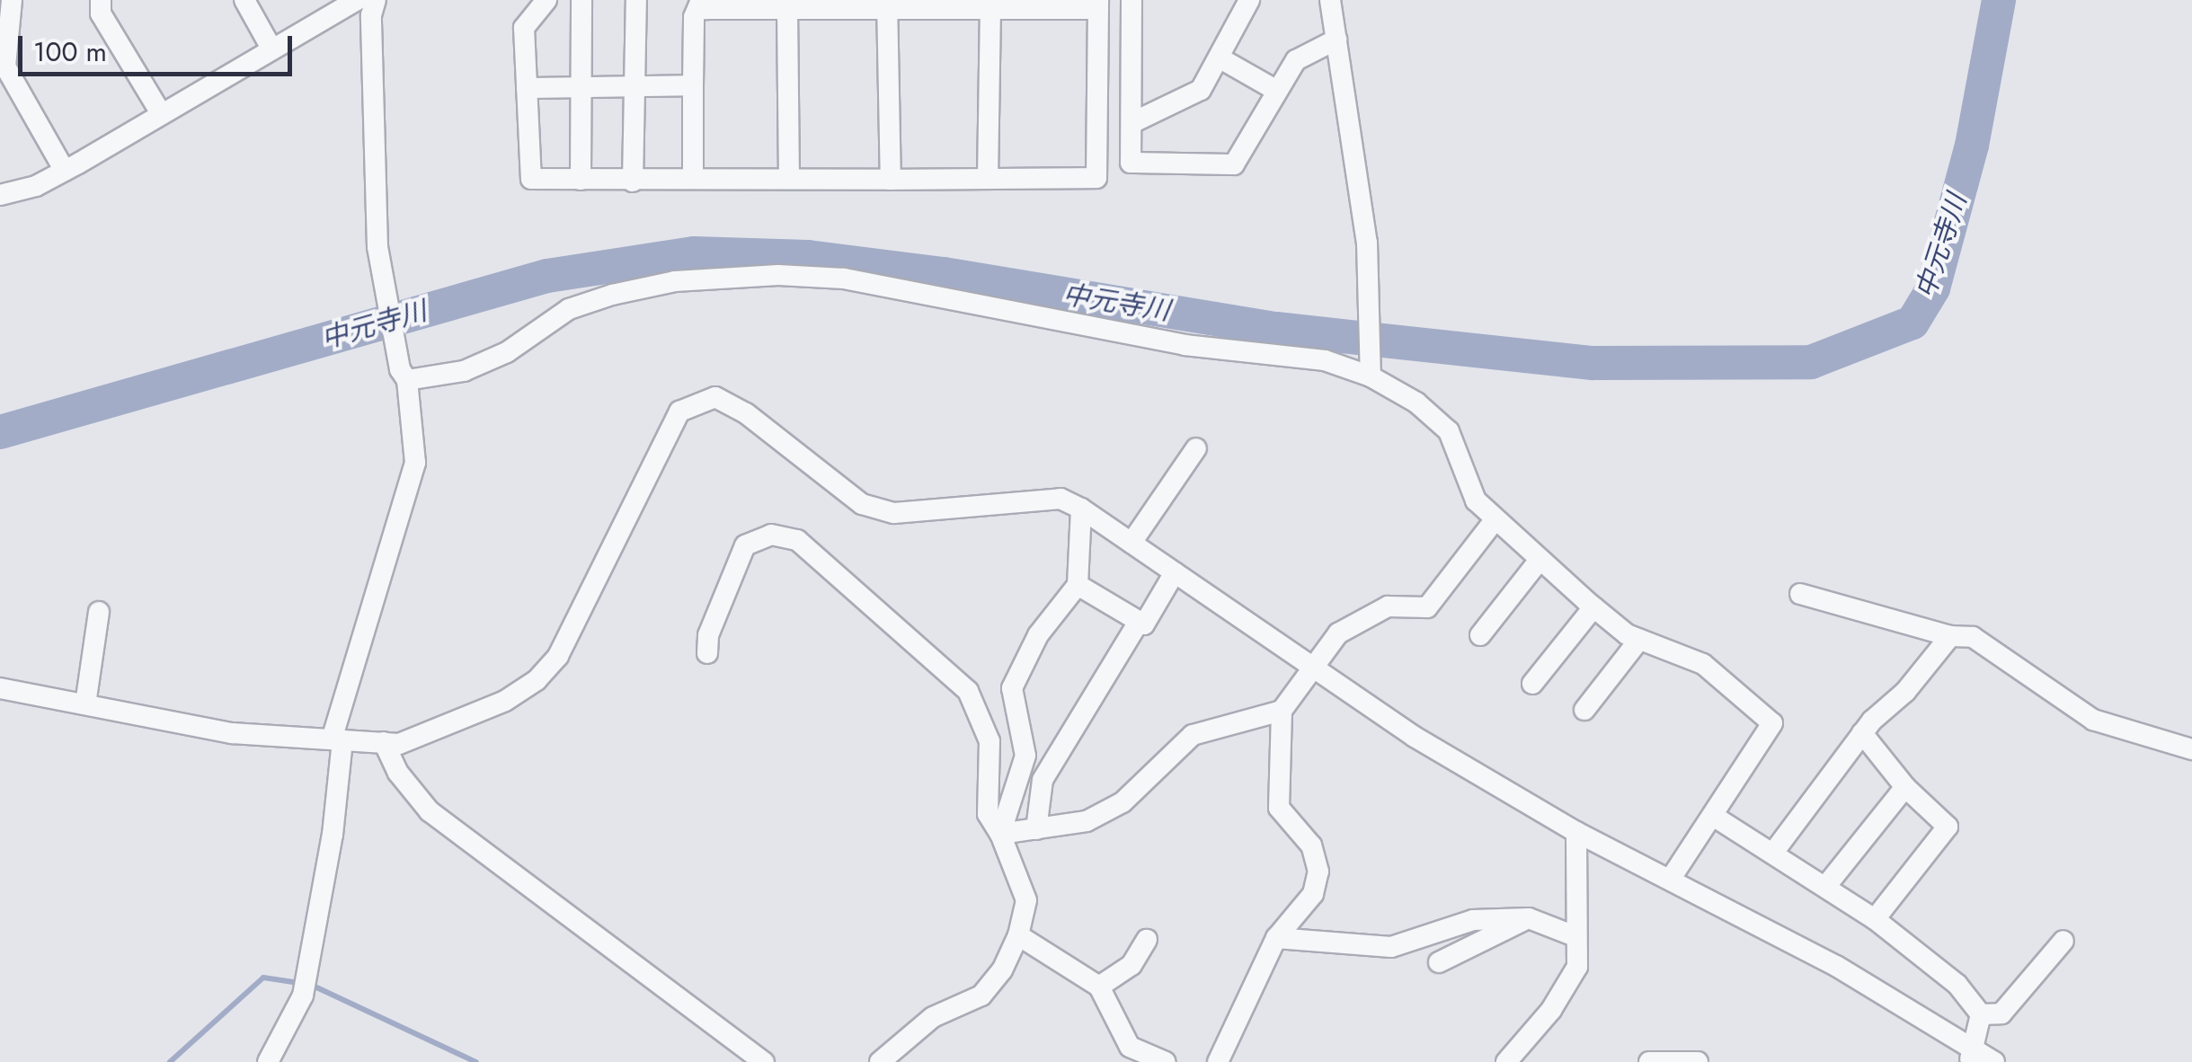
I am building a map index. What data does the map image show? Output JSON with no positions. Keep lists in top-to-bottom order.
{
  "water": ["中元寺川"],
  "scale_bar": "100 m"
}
